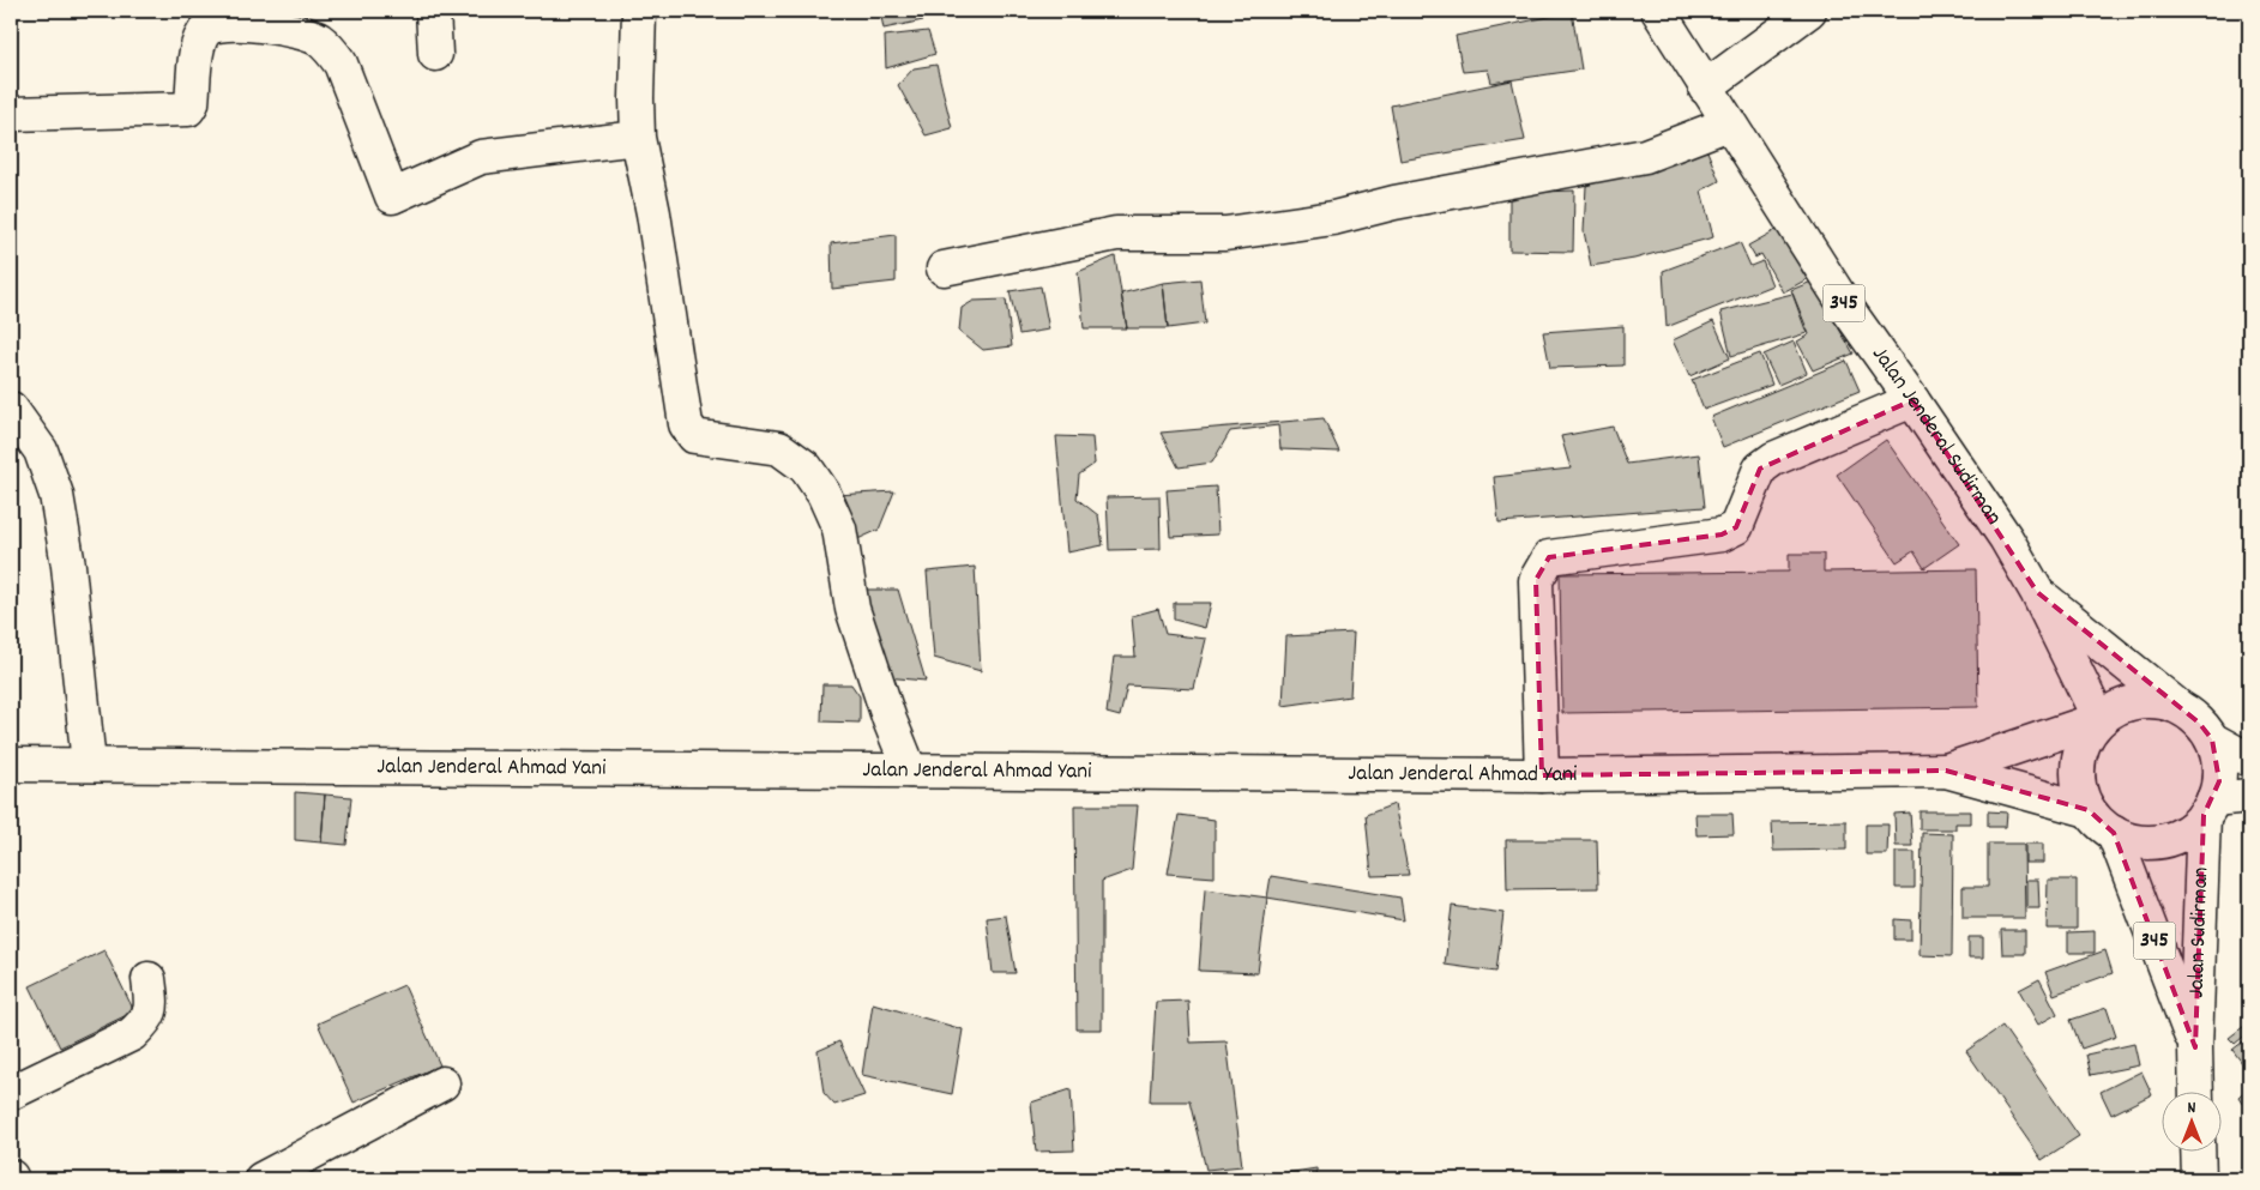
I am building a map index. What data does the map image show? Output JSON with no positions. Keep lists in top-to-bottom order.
{
  "streets": {
    "main road": [
      "345",
      "Jalan Jenderal Sudirman",
      "Jalan Jenderal Ahmad Yani",
      "Jalan Sudirman"
    ]
  },
  "crossings": [
    ["Jalan Jenderal Sudirman", "Jalan Jenderal Ahmad Yani"],
    ["Jalan Jenderal Sudirman", "Jalan Sudirman"],
    ["Jalan Jenderal Ahmad Yani", "Jalan Sudirman"]
  ],
  "north": "top"
}
